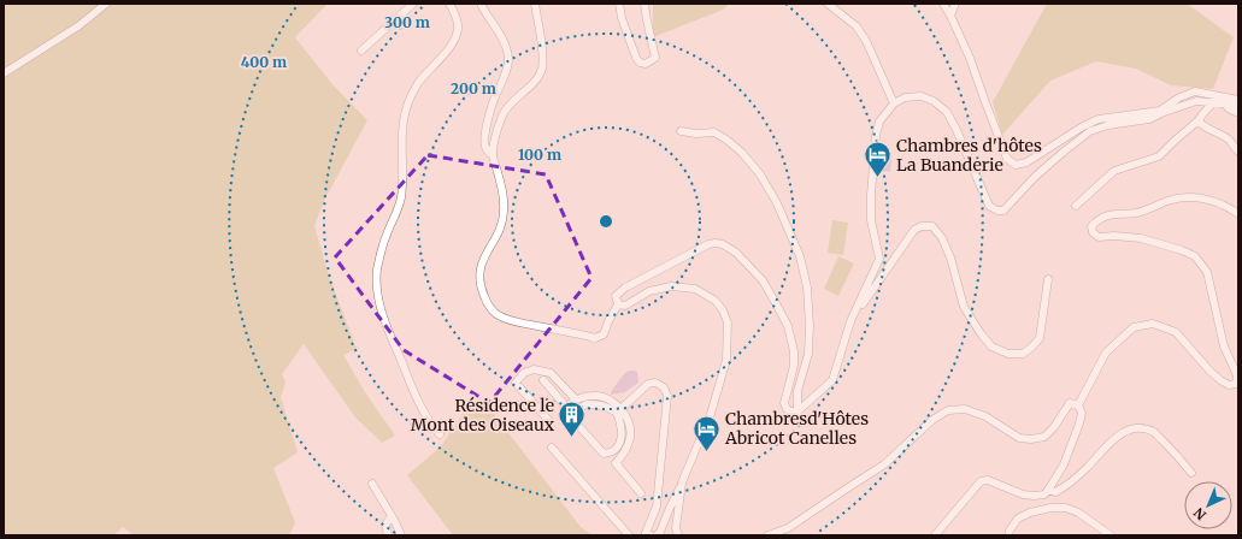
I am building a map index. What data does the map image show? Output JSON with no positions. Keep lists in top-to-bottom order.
{
  "places": {
    "hotel": ["Chambres d'hôtes La Buanderie", "Chambresd'Hôtes Abricot Canelles"],
    "building": ["Résidence le Mont des Oiseaux"]
  },
  "north": "bottom left",
  "rings": [
    "300 m",
    "400 m",
    "200 m",
    "100 m"
  ]
}
